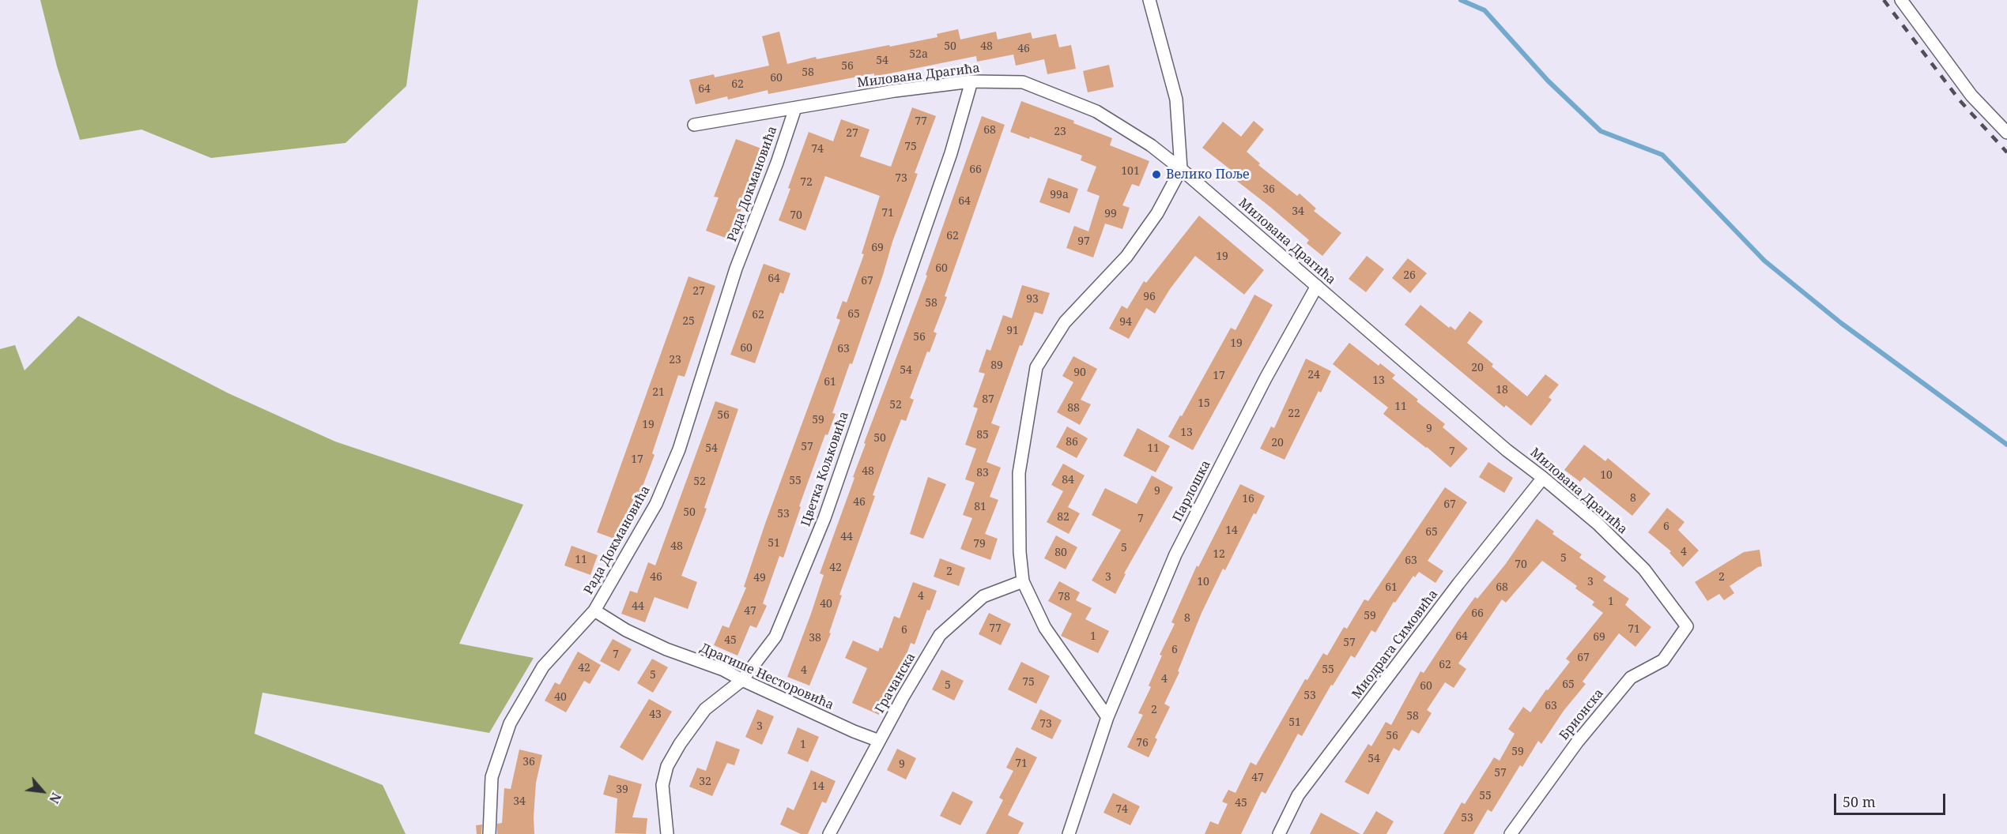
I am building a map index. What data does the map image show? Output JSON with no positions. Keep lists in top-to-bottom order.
{
  "streets": {
    "street": [
      "Милована Драгића",
      "Рада Докмановића",
      "Цветка Кољковића",
      "Парлошка",
      "Миодрага Симовића",
      "Драгише Несторовића",
      "Грачанска",
      "Брионска"
    ]
  },
  "crossings": [
    ["Милована Драгића", "Рада Докмановића"],
    ["Милована Драгића", "Цветка Кољковића"],
    ["Милована Драгића", "Парлошка"],
    ["Милована Драгића", "Миодрага Симовића"],
    ["Милована Драгића", "Брионска"],
    ["Рада Докмановића", "Драгише Несторовића"],
    ["Цветка Кољковића", "Драгише Несторовића"],
    ["Драгише Несторовића", "Грачанска"]
  ],
  "places": ["Велико Поље"],
  "house_numbers": [
    "50",
    "48",
    "46",
    "52a",
    "54",
    "56",
    "58",
    "60",
    "62",
    "64",
    "77",
    "68",
    "23",
    "27",
    "75",
    "74",
    "66",
    "101",
    "73",
    "72",
    "36",
    "99a",
    "64",
    "34",
    "71",
    "99",
    "70",
    "62",
    "97",
    "69",
    "19",
    "60",
    "26",
    "64",
    "67",
    "27",
    "96",
    "93",
    "58",
    "65",
    "62",
    "25",
    "94",
    "91",
    "56",
    "19",
    "60",
    "63",
    "23",
    "89",
    "20",
    "54",
    "90",
    "24",
    "17",
    "13",
    "61",
    "18",
    "21",
    "87",
    "15",
    "52",
    "11",
    "88",
    "22",
    "56",
    "59",
    "19",
    "9",
    "13",
    "85",
    "50",
    "86",
    "20",
    "57",
    "54",
    "11",
    "7",
    "17",
    "48",
    "83",
    "10",
    "84",
    "55",
    "52",
    "9",
    "8",
    "16",
    "46",
    "67",
    "81",
    "50",
    "53",
    "82",
    "7",
    "6",
    "14",
    "65",
    "44",
    "51",
    "79",
    "48",
    "5",
    "4",
    "80",
    "12",
    "5",
    "11",
    "63",
    "70",
    "42",
    "2",
    "46",
    "3",
    "2",
    "49",
    "10",
    "3",
    "61",
    "68",
    "4",
    "78",
    "1",
    "40",
    "44",
    "47",
    "66",
    "59",
    "8",
    "77",
    "71",
    "6",
    "1",
    "64",
    "69",
    "38",
    "45",
    "57",
    "6",
    "7",
    "67",
    "62",
    "42",
    "55",
    "4",
    "5",
    "4",
    "75",
    "65",
    "5",
    "60",
    "53",
    "40",
    "63",
    "2",
    "43",
    "58",
    "51",
    "73",
    "3",
    "56",
    "76",
    "1",
    "59",
    "54",
    "36",
    "71",
    "9",
    "57",
    "47",
    "32",
    "14",
    "39",
    "55",
    "34",
    "45",
    "74",
    "53"
  ],
  "scale_bar": "50 m",
  "north": "bottom right"
}
